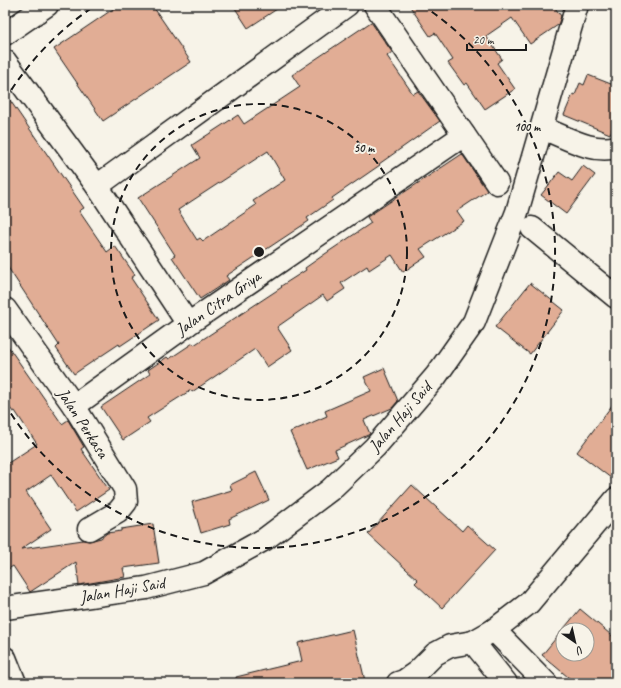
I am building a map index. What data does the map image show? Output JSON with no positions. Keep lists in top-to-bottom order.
{
  "streets": {
    "street": ["Jalan Citra Griya", "Jalan Haji Said", "Jalan Perkasa"]
  },
  "crossings": [
    ["Jalan Citra Griya", "Jalan Perkasa"]
  ],
  "scale_bar": "20 m",
  "north": "bottom right",
  "rings": ["100 m", "50 m"]
}
